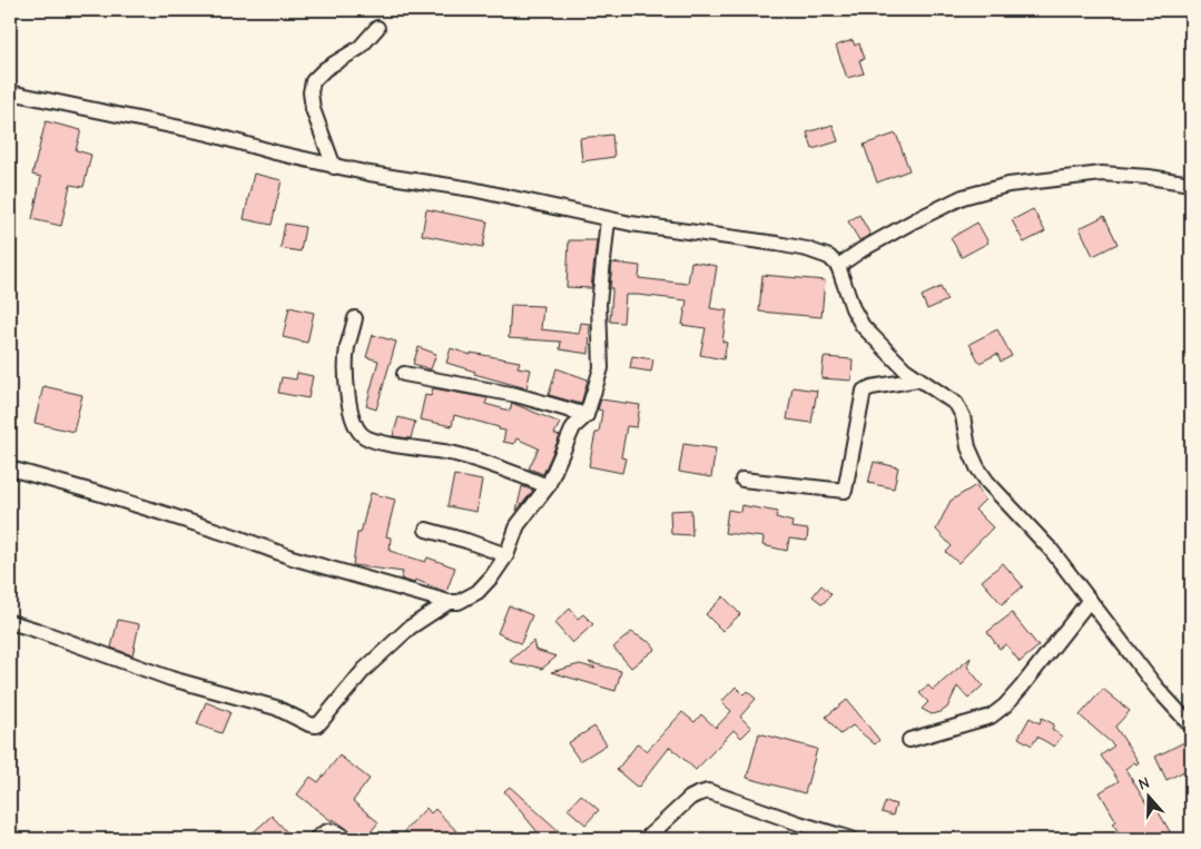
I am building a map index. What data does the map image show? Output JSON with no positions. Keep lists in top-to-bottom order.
{
  "north": "top"
}
